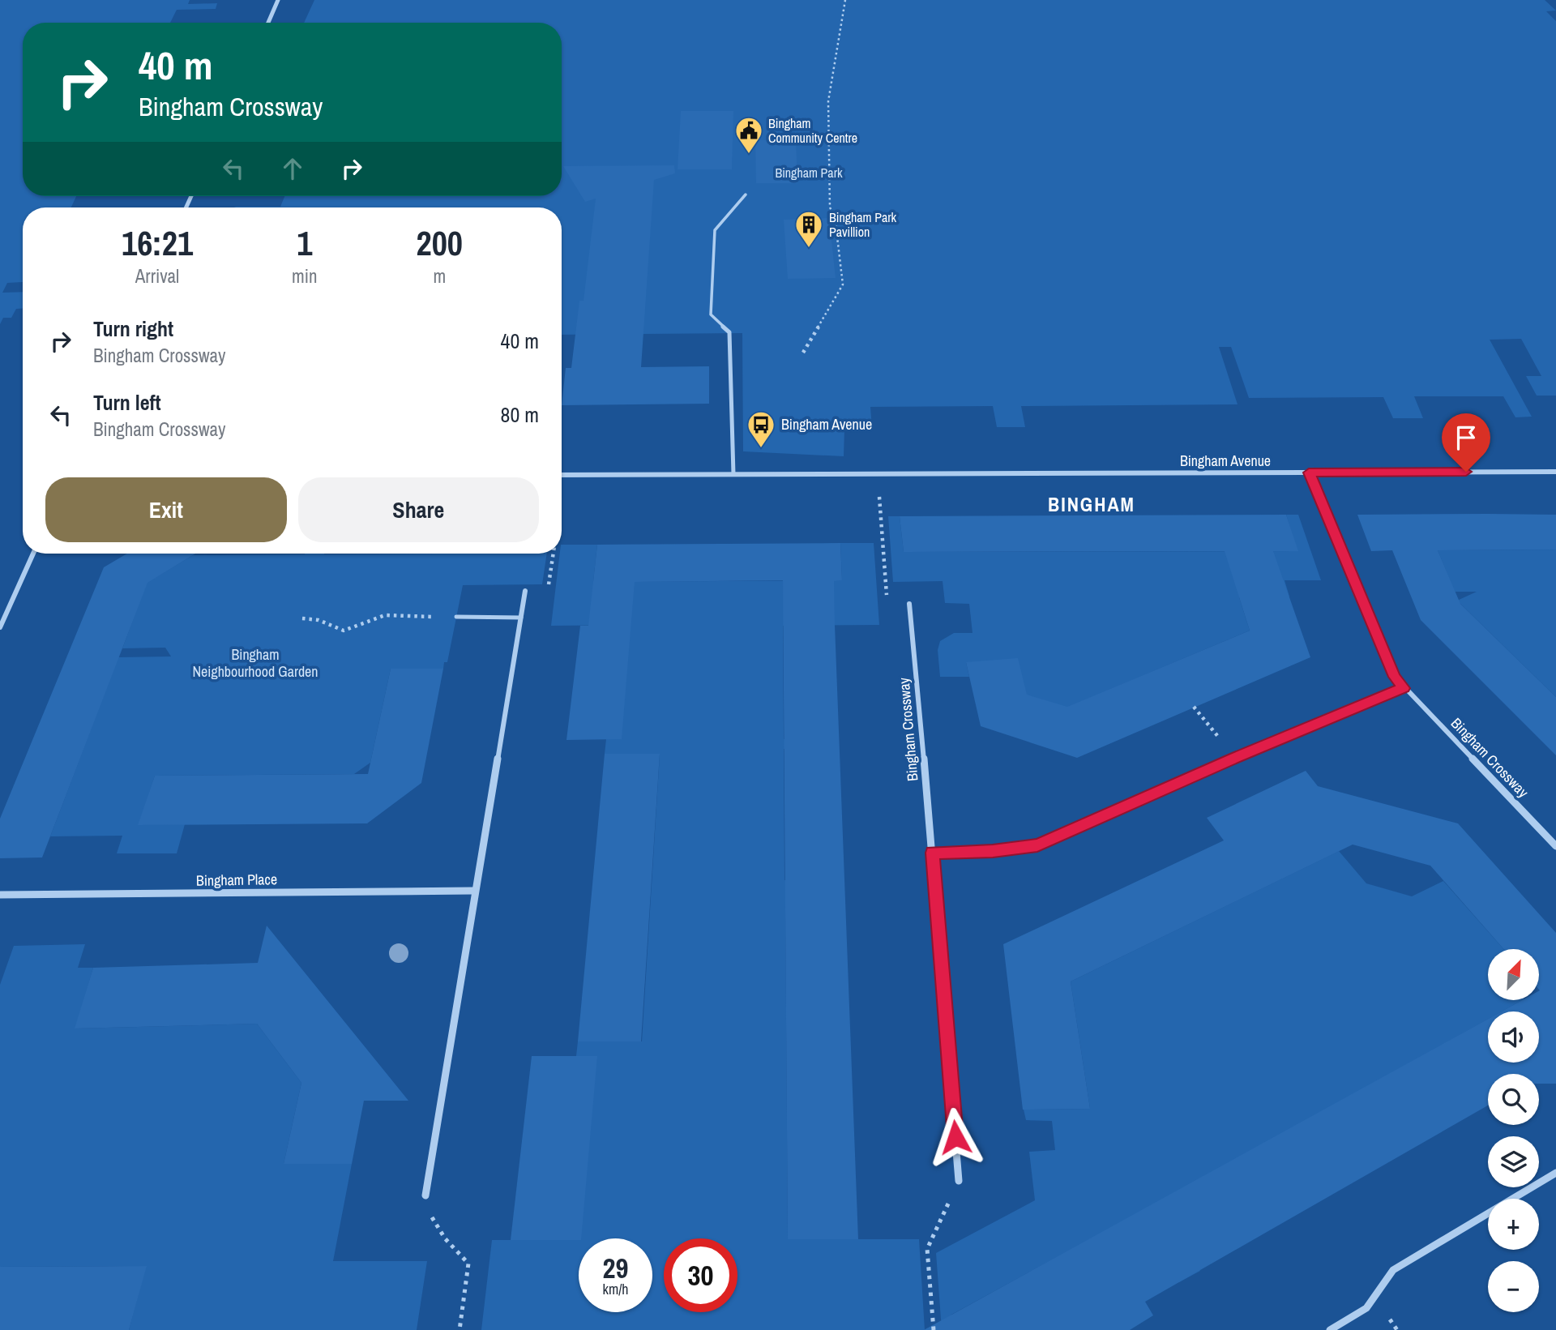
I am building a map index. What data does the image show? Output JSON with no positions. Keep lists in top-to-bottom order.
{
  "streets": {
    "street": ["Bingham Avenue", "Bingham Crossway", "Bingham Place"]
  },
  "crossings": [
    ["Bingham Avenue", "Bingham Crossway"]
  ],
  "districts": ["BINGHAM"],
  "parks": ["Bingham Park", "Bingham Neighbourhood Garden"],
  "places": {
    "public building": ["Bingham Community Centre"],
    "building": ["Bingham Park Pavillion"],
    "bus stop": ["Bingham Avenue"]
  },
  "north": "top right",
  "page": {
    "turn": ["40 m", "Bingham Crossway"],
    "eta": [
      "16:21",
      "Arrival",
      "1",
      "min",
      "200",
      "m"
    ],
    "list": [
      {
        "name": "Turn right",
        "note": "Bingham Crossway",
        "value": "40 m"
      },
      {
        "name": "Turn left",
        "note": "Bingham Crossway",
        "value": "80 m"
      }
    ],
    "buttons": ["Exit", "Share"],
    "map_buttons": ["+", "−"],
    "speed": "29 km/h",
    "limit": "30"
  }
}
